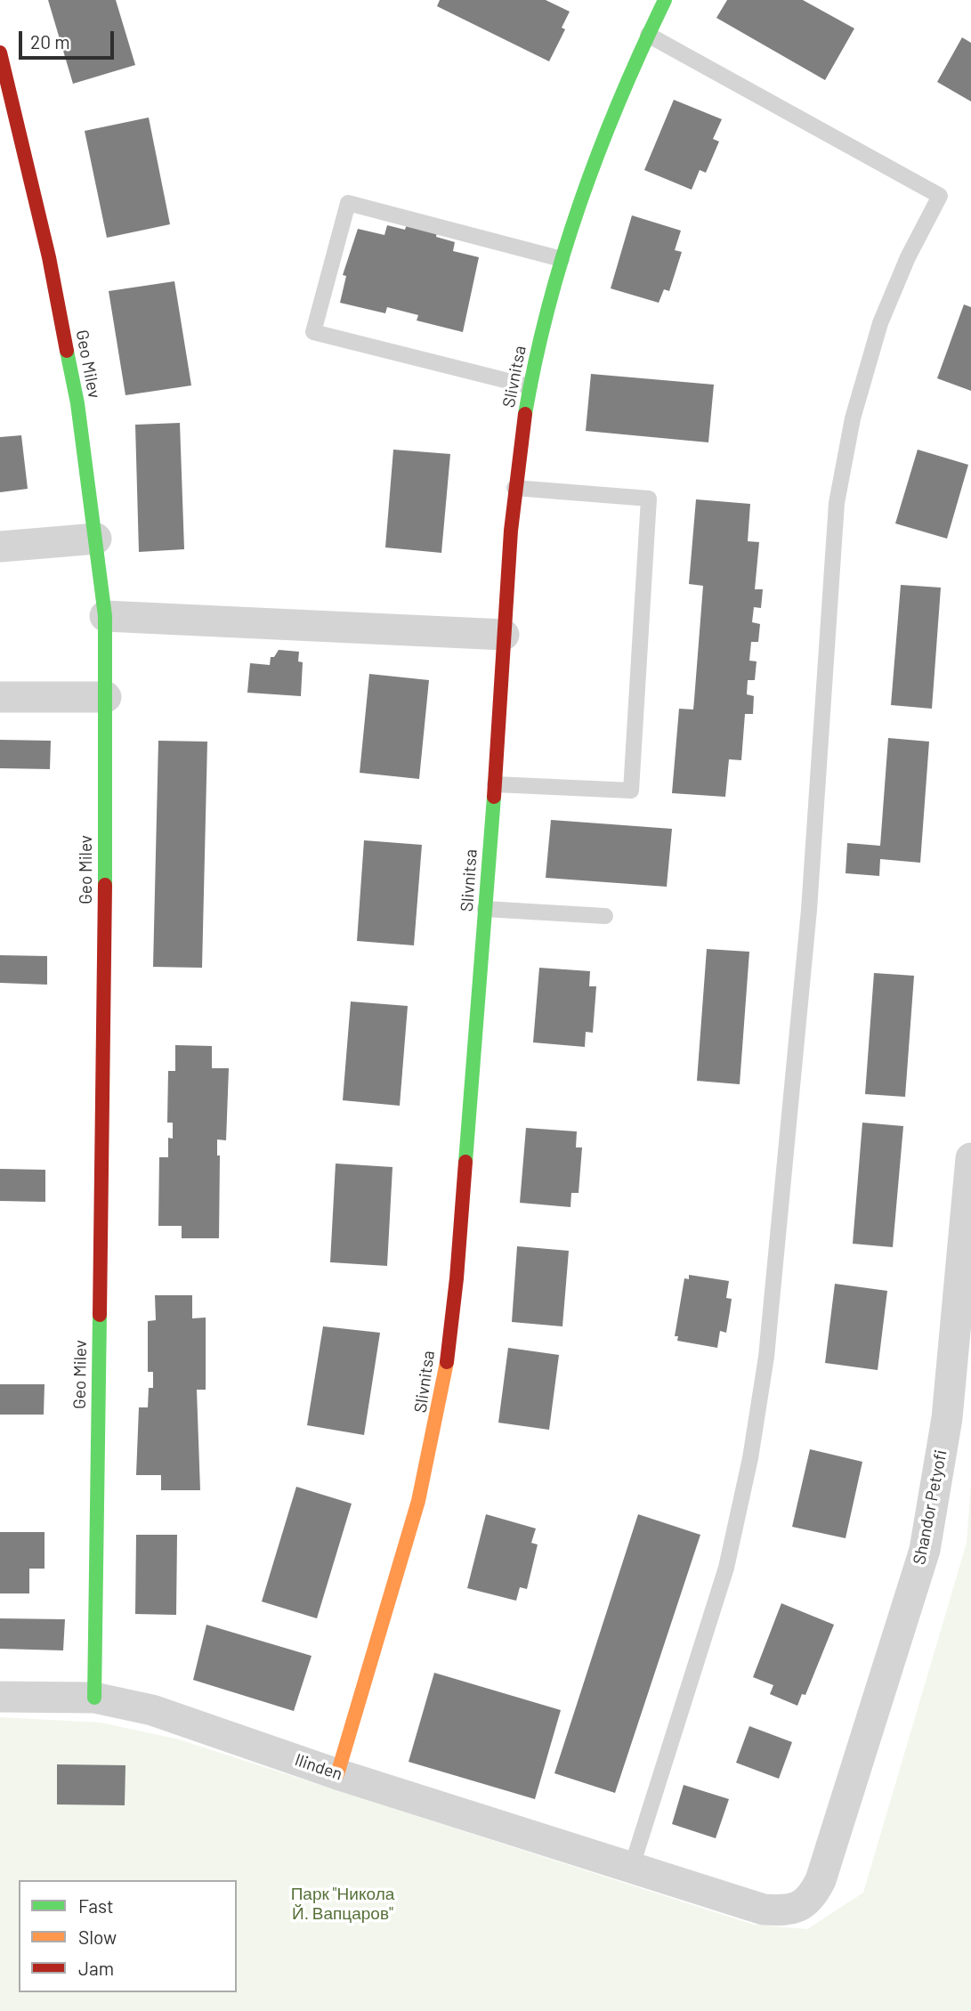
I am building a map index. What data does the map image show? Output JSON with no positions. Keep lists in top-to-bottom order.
{
  "streets": {
    "street": [
      "Geo Milev",
      "Slivnitsa",
      "Shandor Petyofi",
      "Ilinden"
    ]
  },
  "crossings": [
    ["Geo Milev", "Ilinden"],
    ["Slivnitsa", "Ilinden"],
    ["Shandor Petyofi", "Ilinden"]
  ],
  "parks": ["Парк \"Никола Й. Вапцаров\""],
  "legend": ["Fast", "Slow", "Jam"],
  "scale_bar": "20 m"
}
